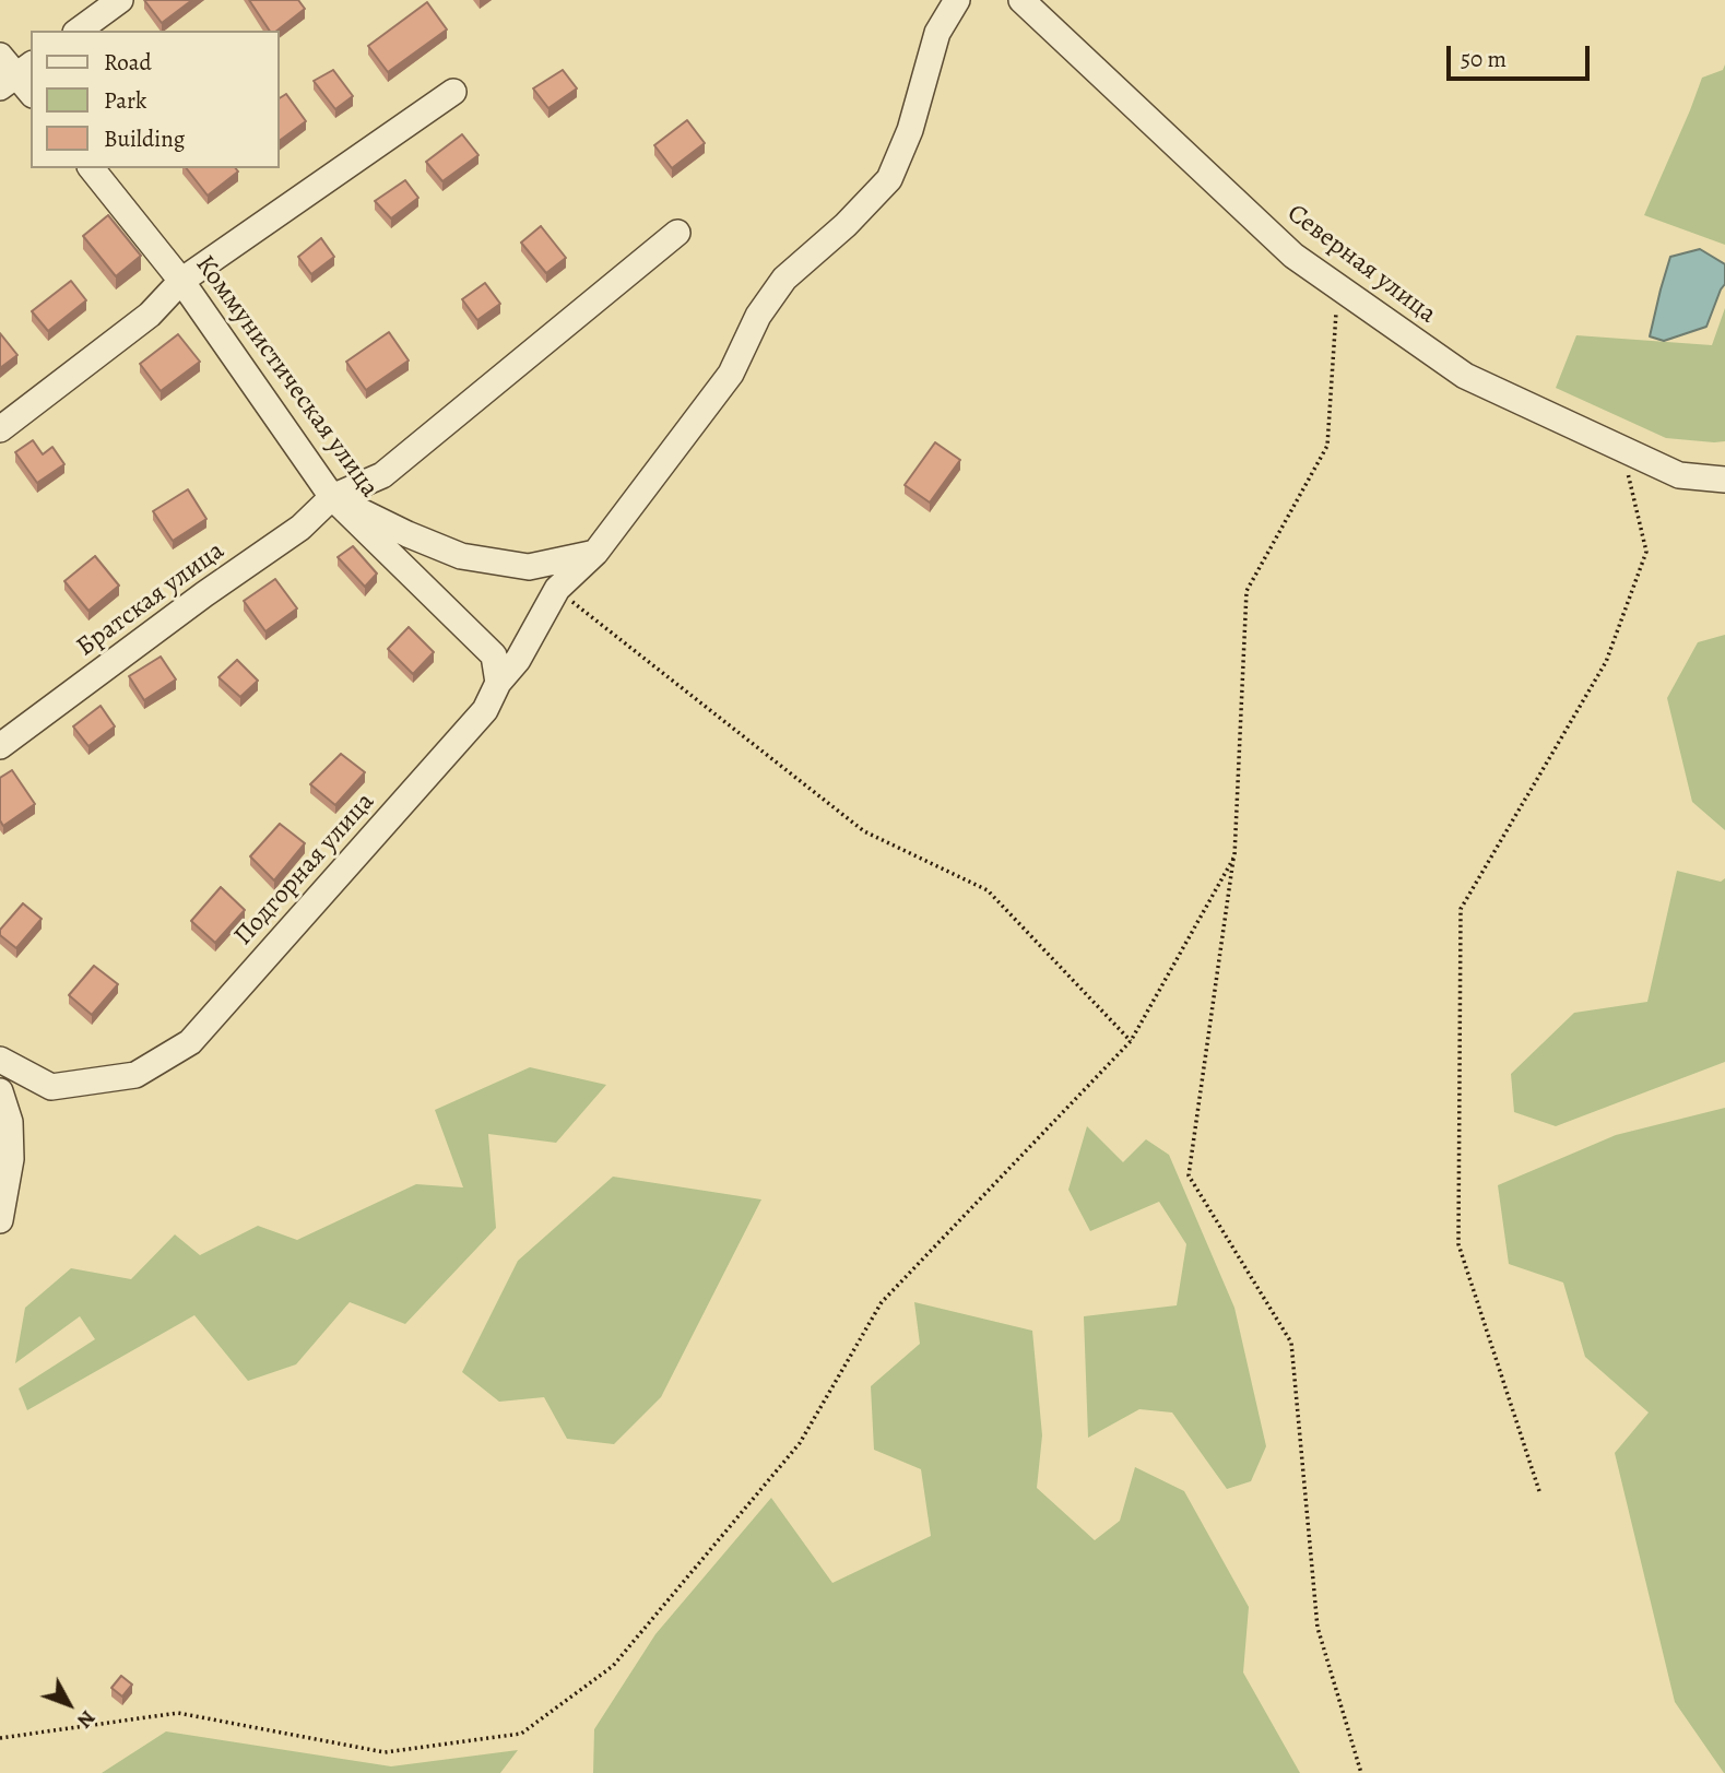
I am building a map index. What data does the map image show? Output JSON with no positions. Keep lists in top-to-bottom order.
{
  "streets": {
    "street": [
      "Северная улица",
      "Коммунистическая улица",
      "Братская улица",
      "Подгорная улица"
    ]
  },
  "crossings": [
    ["Коммунистическая улица", "Братская улица"],
    ["Коммунистическая улица", "Подгорная улица"]
  ],
  "legend": ["Road", "Park", "Building"],
  "scale_bar": "50 m",
  "north": "bottom right"
}
